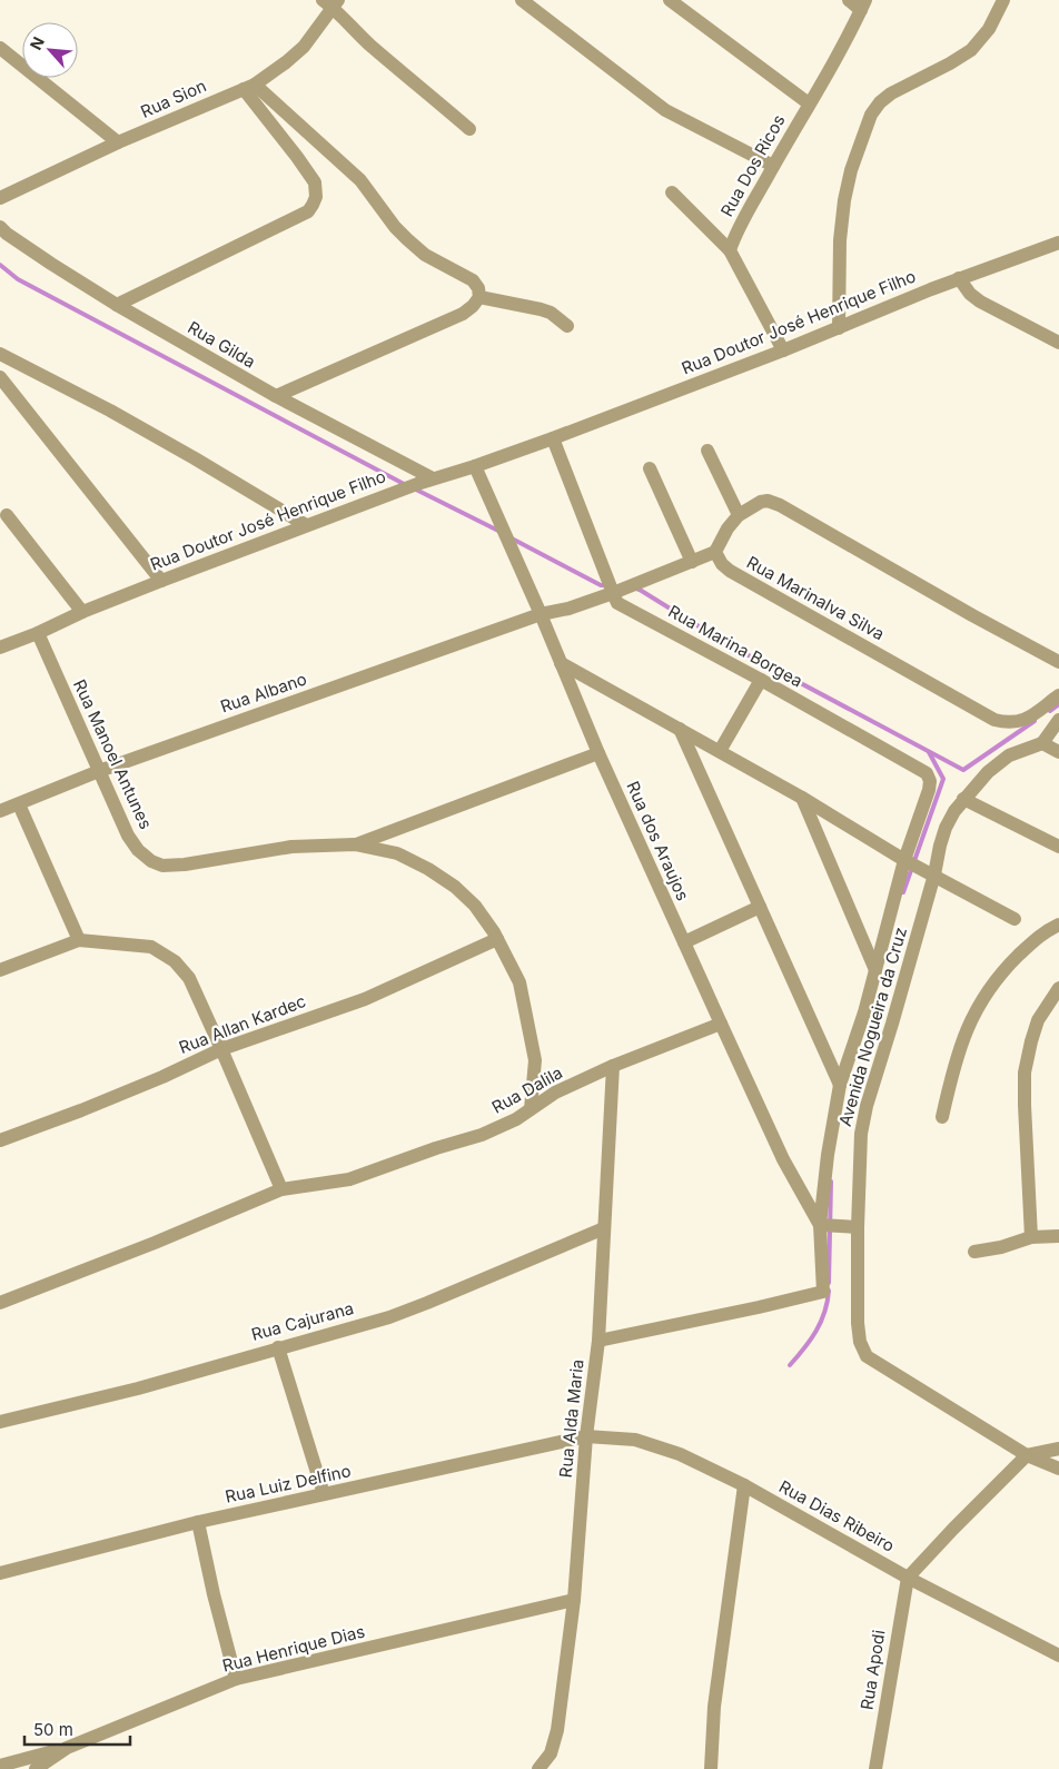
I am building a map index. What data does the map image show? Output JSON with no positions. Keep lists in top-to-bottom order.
{
  "streets": {
    "street": [
      "Rua Sion",
      "Rua Dos Ricos",
      "Rua Doutor José Henrique Filho",
      "Rua Gilda",
      "Rua Marinalva Silva",
      "Rua Marina Borgea",
      "Rua Albano",
      "Rua Manoel Antunes",
      "Rua dos Araujos",
      "Rua Allan Kardec",
      "Avenida Nogueira da Cruz",
      "Rua Dalila",
      "Rua Cajurana",
      "Rua Alda Maria",
      "Rua Luiz Delfino",
      "Rua Dias Ribeiro",
      "Rua Henrique Dias",
      "Rua Apodi"
    ]
  },
  "crossings": [
    ["Rua Doutor José Henrique Filho", "Rua Gilda"],
    ["Rua Doutor José Henrique Filho", "Rua Manoel Antunes"],
    ["Rua Doutor José Henrique Filho", "Rua dos Araujos"],
    ["Rua Marina Borgea", "Avenida Nogueira da Cruz"],
    ["Rua Albano", "Rua Manoel Antunes"],
    ["Rua Albano", "Rua dos Araujos"],
    ["Rua Manoel Antunes", "Rua Allan Kardec"],
    ["Rua Manoel Antunes", "Rua Dalila"],
    ["Rua dos Araujos", "Avenida Nogueira da Cruz"],
    ["Rua dos Araujos", "Rua Dalila"],
    ["Avenida Nogueira da Cruz", "Rua Alda Maria"],
    ["Rua Dalila", "Rua Alda Maria"],
    ["Rua Cajurana", "Rua Alda Maria"],
    ["Rua Alda Maria", "Rua Luiz Delfino"],
    ["Rua Alda Maria", "Rua Dias Ribeiro"],
    ["Rua Alda Maria", "Rua Henrique Dias"],
    ["Rua Luiz Delfino", "Rua Dias Ribeiro"],
    ["Rua Dias Ribeiro", "Rua Apodi"]
  ],
  "scale_bar": "50 m",
  "north": "top left"
}
